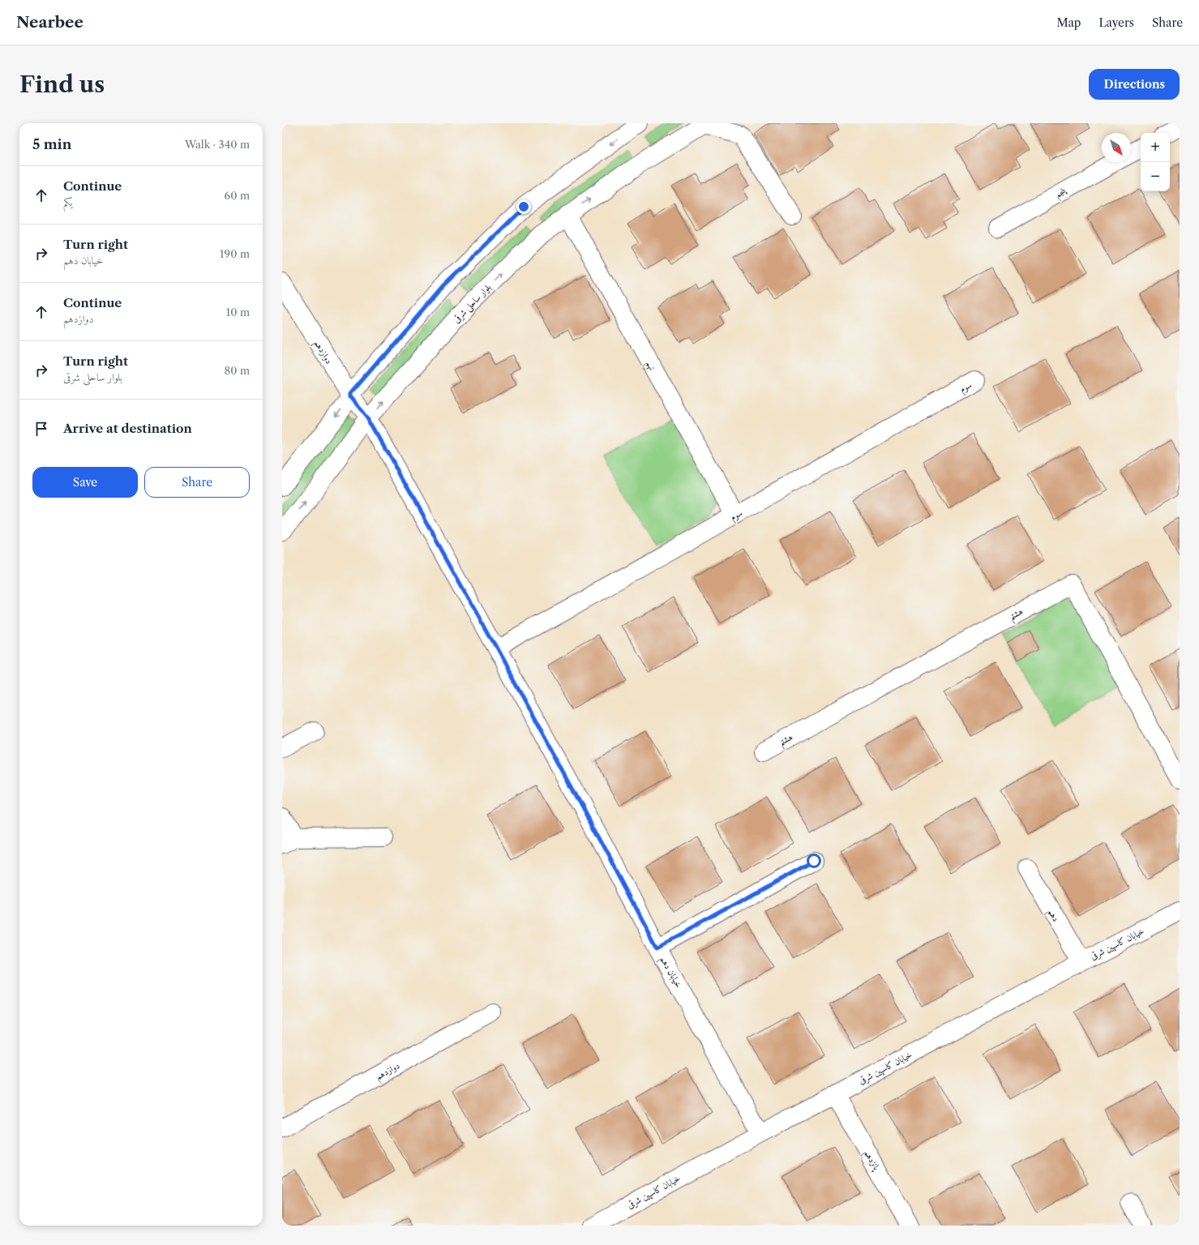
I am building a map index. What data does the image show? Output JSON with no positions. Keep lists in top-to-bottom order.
{
  "streets": {
    "street": [
      "پنجم",
      "بلوار ساحلی شرقی",
      "دوازدهم",
      "نهم",
      "سوم",
      "هشتم",
      "دهم",
      "خیابان کاسپین شرقی",
      "خیابان دهم",
      "پانزدهم"
    ]
  },
  "crossings": [
    ["بلوار ساحلی شرقی", "دوازدهم"],
    ["بلوار ساحلی شرقی", "نهم"],
    ["بلوار ساحلی شرقی", "خیابان دهم"],
    ["دوازدهم", "خیابان دهم"],
    ["نهم", "سوم"],
    ["سوم", "خیابان دهم"],
    ["دهم", "خیابان کاسپین شرقی"],
    ["خیابان کاسپین شرقی", "خیابان دهم"],
    ["خیابان کاسپین شرقی", "پانزدهم"]
  ],
  "north": "bottom right",
  "page": {
    "header": "Nearbee",
    "nav": ["Map", "Layers", "Share"],
    "buttons": [
      "Directions",
      ["Save", "Share"]
    ],
    "title": "Find us",
    "heading": ["5 min", "Walk · 340 m"],
    "map_buttons": ["+", "−"],
    "list": [
      ["Continue", "یکم", "60 m"],
      ["Turn right", "خیابان دهم", "190 m"],
      ["Continue", "دوازدهم", "10 m"],
      ["Turn right", "بلوار ساحلی شرقی", "80 m"],
      "Arrive at destination"
    ]
  }
}
